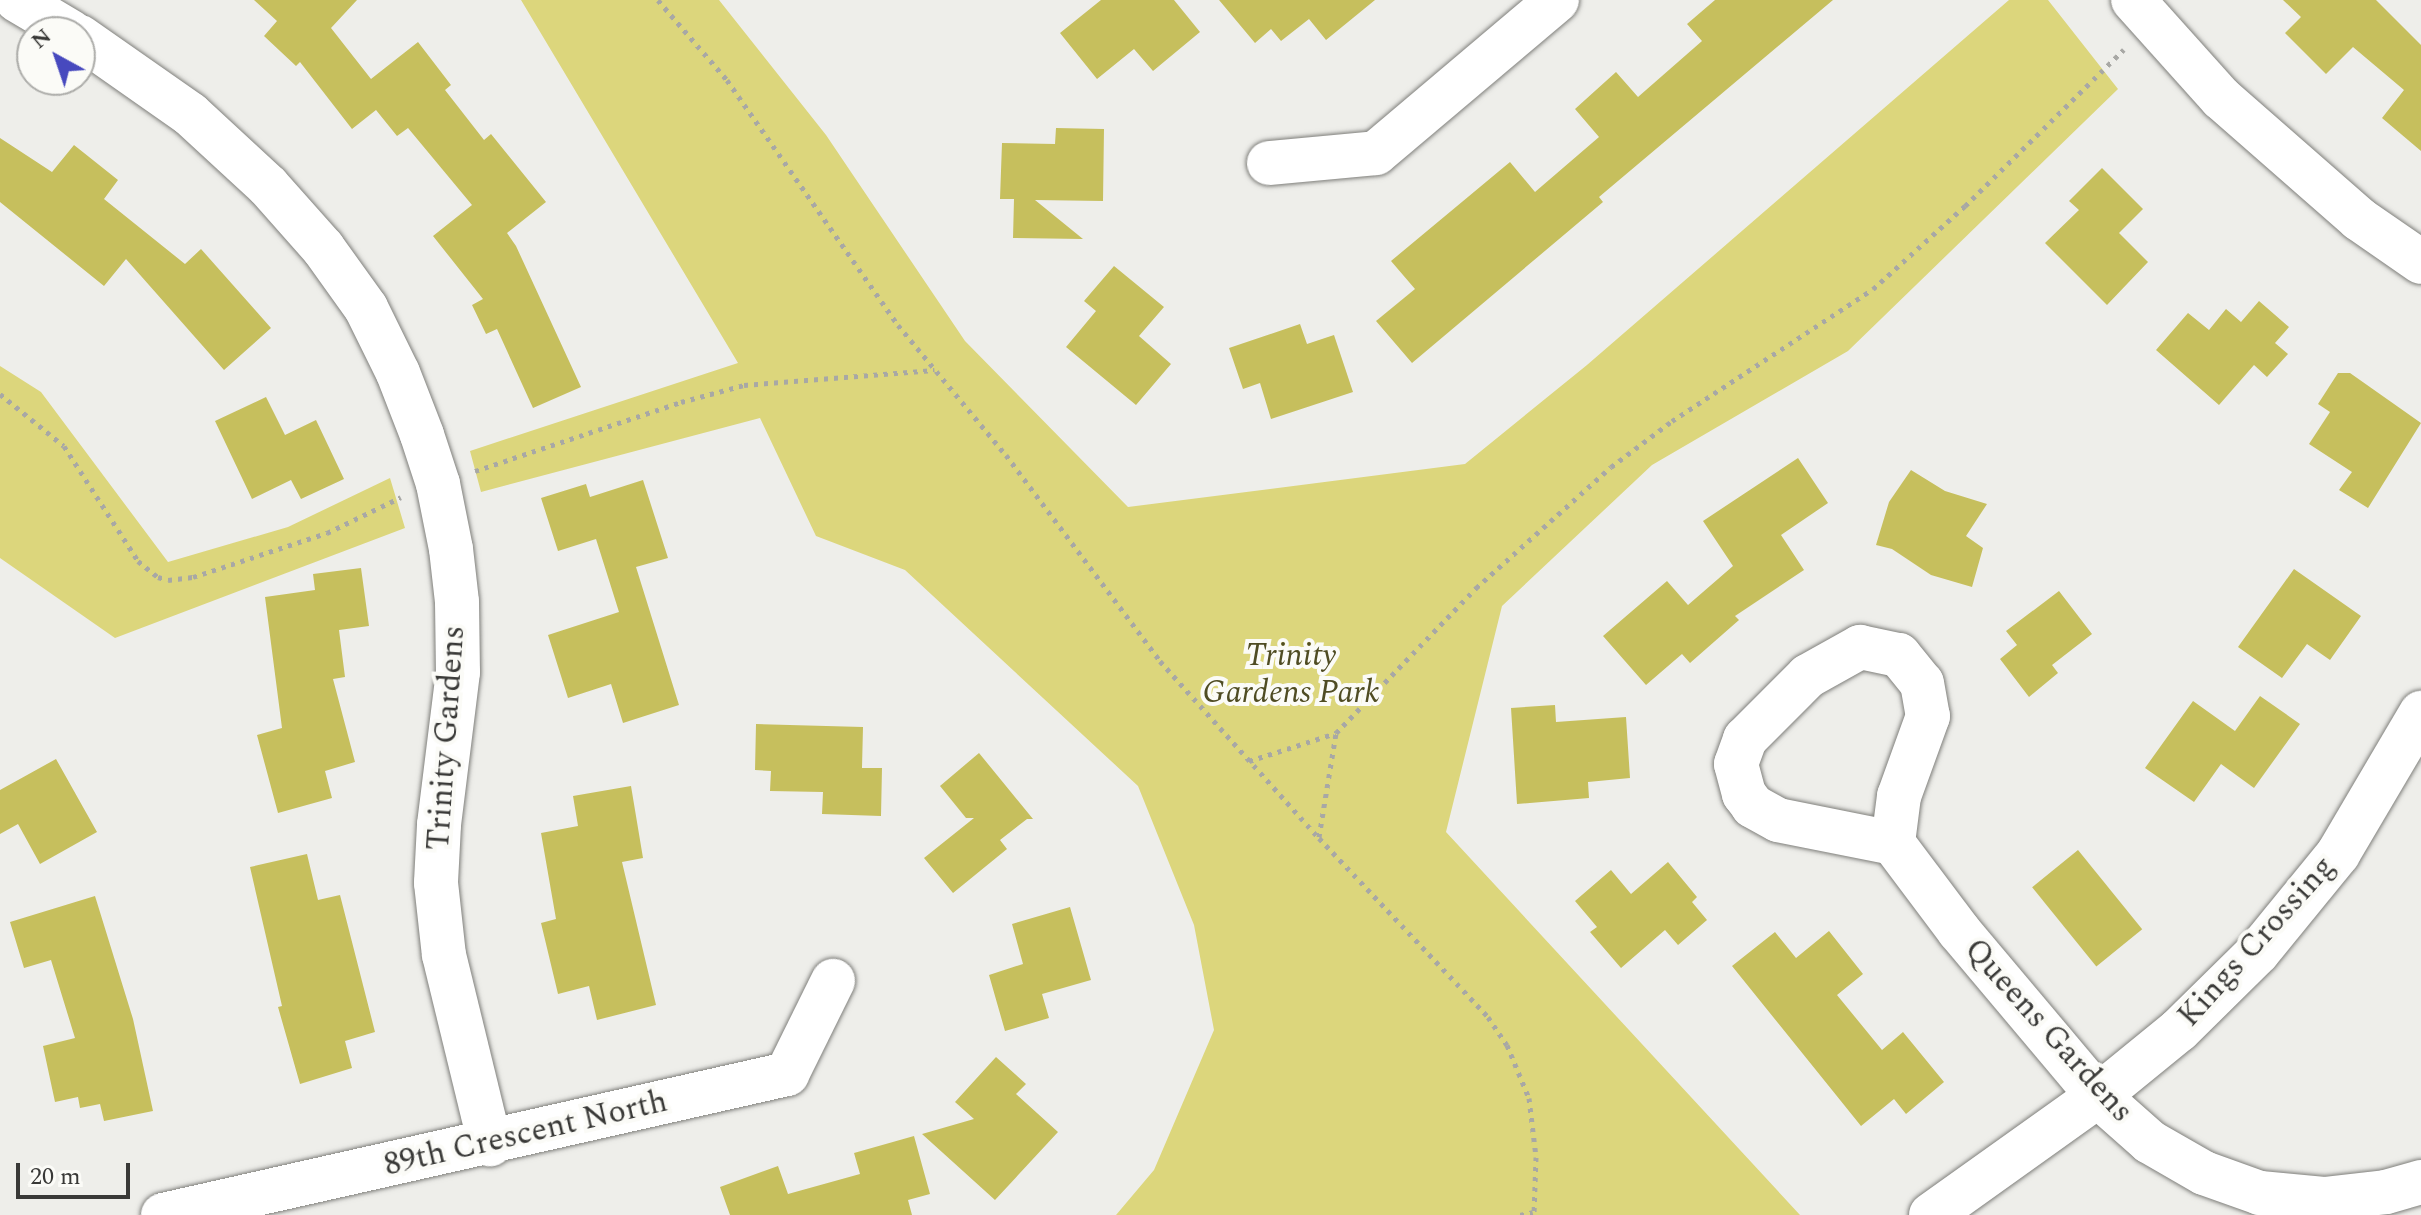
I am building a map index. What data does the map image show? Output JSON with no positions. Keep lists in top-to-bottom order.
{
  "streets": {
    "street": [
      "Trinity Gardens",
      "Kings Crossing",
      "Queens Gardens",
      "89th Crescent North"
    ]
  },
  "crossings": [
    ["Trinity Gardens", "89th Crescent North"],
    ["Kings Crossing", "Queens Gardens"]
  ],
  "parks": ["Trinity Gardens Park"],
  "scale_bar": "20 m",
  "north": "top left"
}
